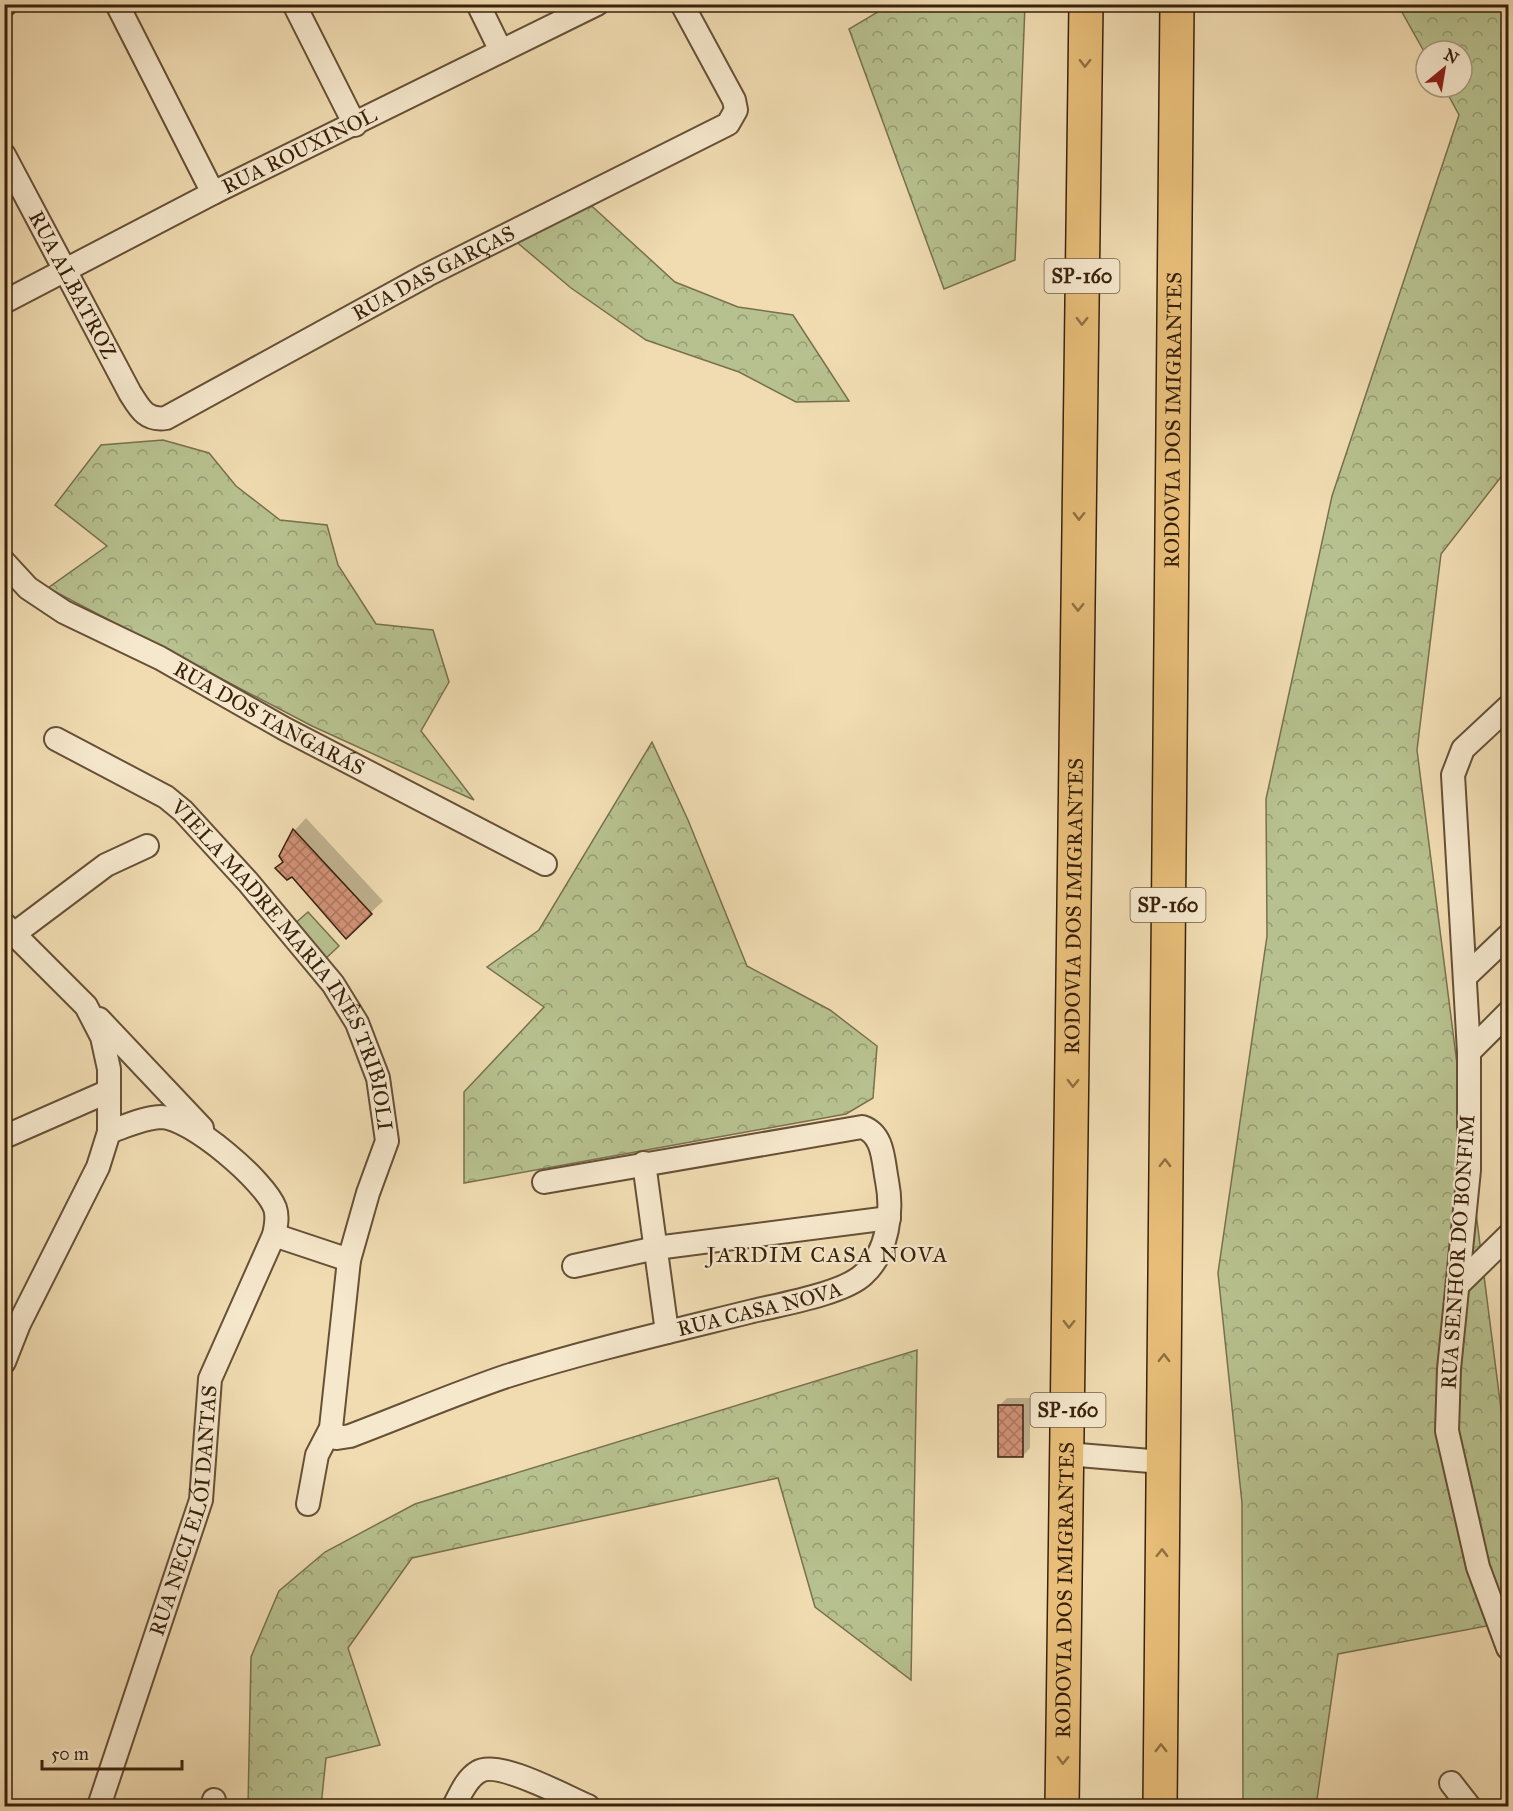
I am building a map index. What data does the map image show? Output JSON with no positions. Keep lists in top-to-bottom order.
{
  "streets": {
    "highway": ["SP-160", "RODOVIA DOS IMIGRANTES"],
    "street": [
      "RUA ROUXINOL",
      "RUA DAS GARÇAS",
      "RUA ALBATROZ",
      "RUA DOS TANGARÁS",
      "VIELA MADRE MARIA INÊS TRIBIOLI",
      "RUA SENHOR DO BONFIM",
      "RUA CASA NOVA",
      "RUA NECI ELÓI DANTAS"
    ]
  },
  "crossings": [
    ["RUA ROUXINOL", "RUA ALBATROZ"],
    ["RUA DAS GARÇAS", "RUA ALBATROZ"],
    ["VIELA MADRE MARIA INÊS TRIBIOLI", "RUA CASA NOVA"]
  ],
  "districts": ["JARDIM CASA NOVA"],
  "scale_bar": "50 m",
  "north": "top right"
}
